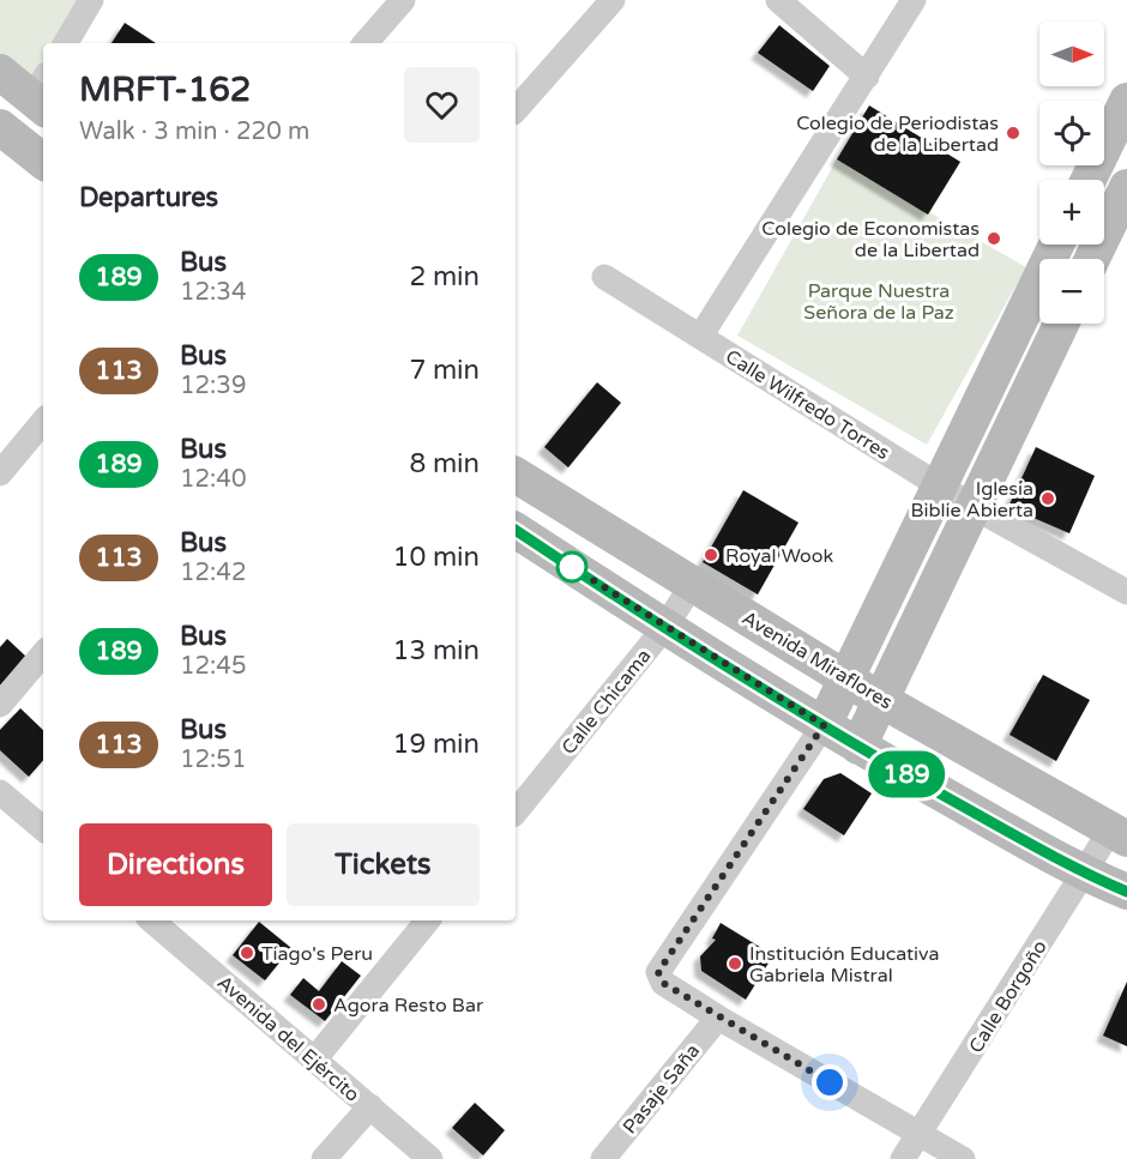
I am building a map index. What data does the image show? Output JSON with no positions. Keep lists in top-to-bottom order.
{
  "streets": {
    "main road": ["Avenida Miraflores"],
    "street": [
      "Calle Wilfredo Torres",
      "Calle Chicama",
      "Calle Borgoño",
      "Avenida del Ejército",
      "Pasaje Saña"
    ]
  },
  "crossings": [
    ["Avenida Miraflores", "Calle Chicama"],
    ["Avenida Miraflores", "Calle Borgoño"]
  ],
  "parks": ["Parque Nuestra Señora de la Paz"],
  "places": [
    "Colegio de Periodistas de la Libertad",
    "Colegio de Economistas de la Libertad",
    "Iglesia Biblie Abierta",
    "Royal Wook",
    "Tiago's Peru",
    "Institución Educativa Gabriela Mistral",
    "Agora Resto Bar"
  ],
  "lines": ["bus line 189"],
  "north": "right",
  "page": {
    "on_map": "189",
    "map_buttons": ["+", "−"],
    "heading": [
      ["MRFT-162", "Walk · 3 min · 220 m"],
      "Departures"
    ],
    "list": [
      {
        "mark": "189",
        "name": "Bus",
        "note": "12:34",
        "value": "2 min"
      },
      {
        "mark": "113",
        "name": "Bus",
        "note": "12:39",
        "value": "7 min"
      },
      {
        "mark": "189",
        "name": "Bus",
        "note": "12:40",
        "value": "8 min"
      },
      {
        "mark": "113",
        "name": "Bus",
        "note": "12:42",
        "value": "10 min"
      },
      {
        "mark": "189",
        "name": "Bus",
        "note": "12:45",
        "value": "13 min"
      },
      {
        "mark": "113",
        "name": "Bus",
        "note": "12:51",
        "value": "19 min"
      }
    ],
    "buttons": ["Directions", "Tickets"]
  }
}
